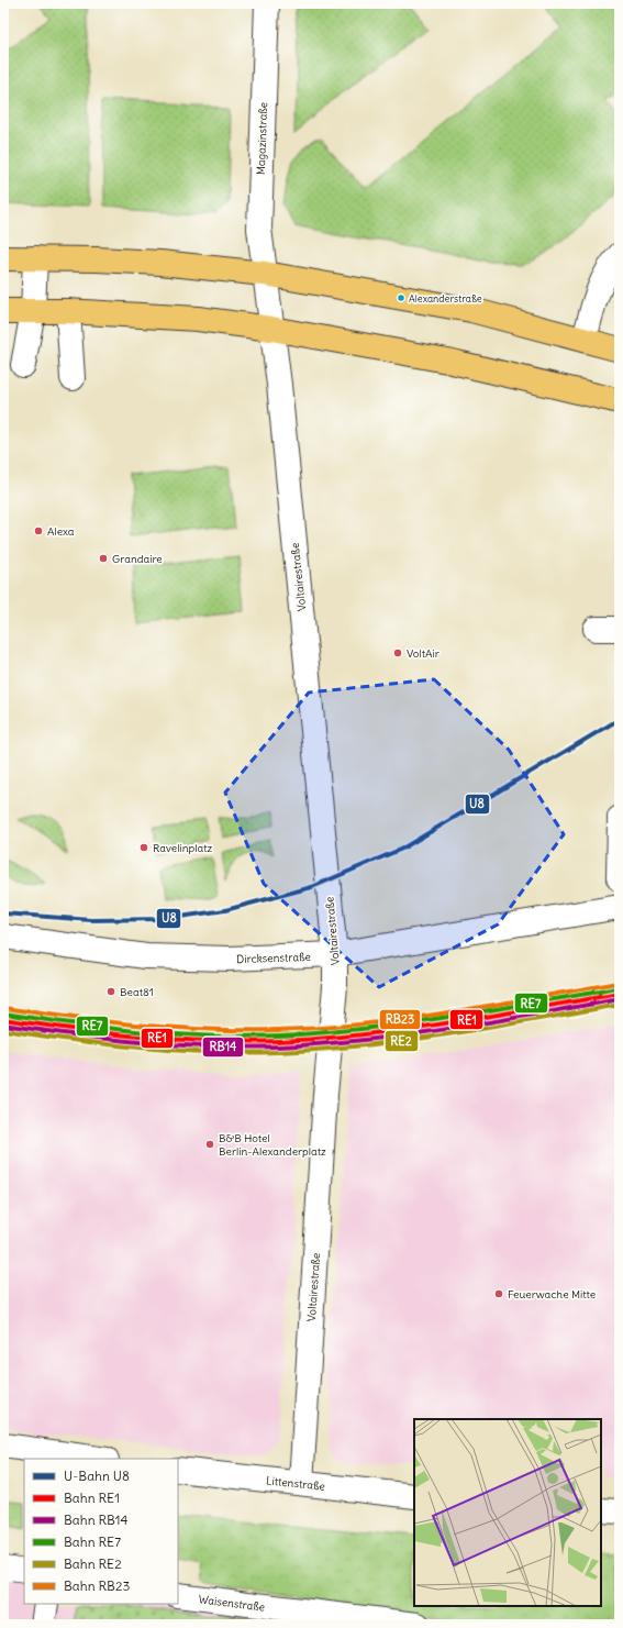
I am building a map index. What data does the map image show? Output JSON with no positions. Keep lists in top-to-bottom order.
{
  "streets": {
    "street": [
      "Magazinstraße",
      "Voltairestraße",
      "Dircksenstraße",
      "Littenstraße",
      "Waisenstraße"
    ]
  },
  "crossings": [
    ["Magazinstraße", "Voltairestraße"],
    ["Voltairestraße", "Dircksenstraße"],
    ["Voltairestraße", "Littenstraße"]
  ],
  "places": [
    "Alexanderstraße",
    "Alexa",
    "Grandaire",
    "VoltAir",
    "Ravelinplatz",
    "Beat81",
    "B&B Hotel Berlin-Alexanderplatz",
    "Feuerwache Mitte"
  ],
  "lines": [
    "metro line U8",
    "rail line RB23",
    "rail line RE7",
    "rail line RE1",
    "rail line RB14",
    "rail line RE2"
  ],
  "legend": [
    "U-Bahn U8",
    "Bahn RE1",
    "Bahn RB14",
    "Bahn RE7",
    "Bahn RE2",
    "Bahn RB23"
  ]
}
